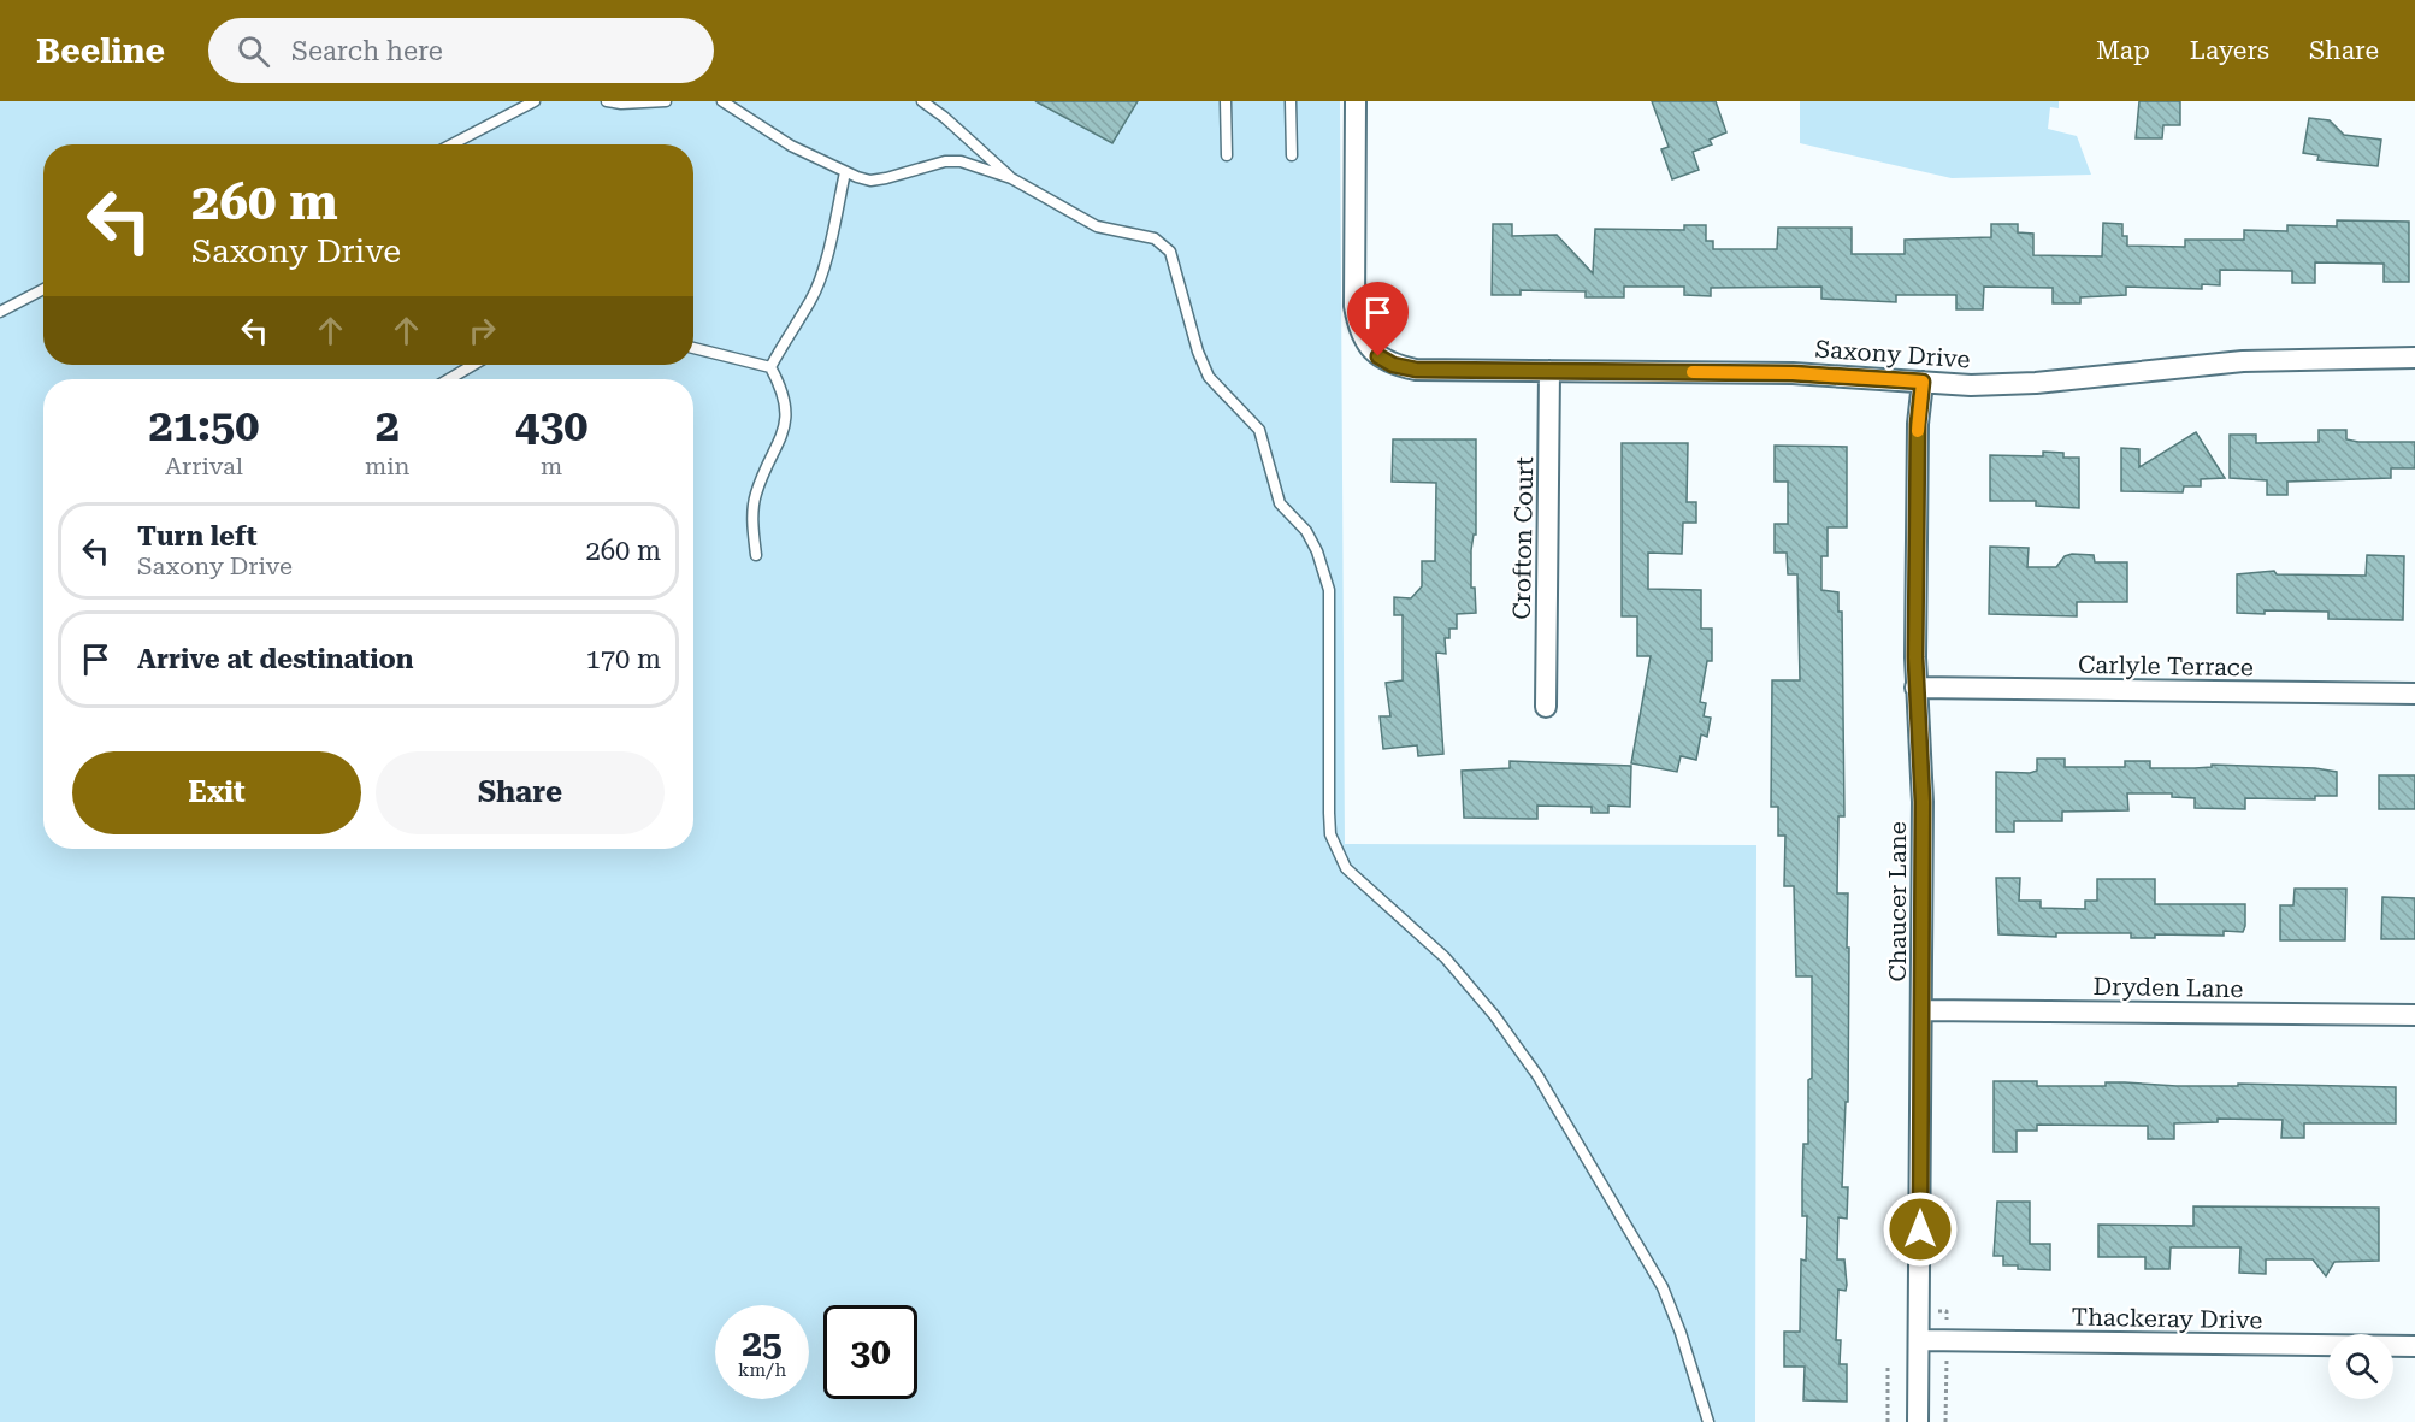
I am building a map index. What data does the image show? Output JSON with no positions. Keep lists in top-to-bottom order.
{
  "streets": {
    "street": [
      "Saxony Drive",
      "Crofton Court",
      "Carlyle Terrace",
      "Chaucer Lane",
      "Dryden Lane",
      "Thackeray Drive"
    ]
  },
  "crossings": [
    ["Saxony Drive", "Crofton Court"],
    ["Saxony Drive", "Chaucer Lane"],
    ["Carlyle Terrace", "Chaucer Lane"],
    ["Chaucer Lane", "Dryden Lane"],
    ["Chaucer Lane", "Thackeray Drive"]
  ],
  "page": {
    "header": "Beeline",
    "search": "Search here",
    "nav": ["Map", "Layers", "Share"],
    "turn": ["260 m", "Saxony Drive"],
    "eta": [
      "21:50",
      "Arrival",
      "2",
      "min",
      "430",
      "m"
    ],
    "list": [
      {
        "name": "Turn left",
        "note": "Saxony Drive",
        "value": "260 m"
      },
      {
        "name": "Arrive at destination",
        "value": "170 m"
      }
    ],
    "buttons": ["Exit", "Share"],
    "speed": "25 km/h",
    "limit": "30"
  }
}
